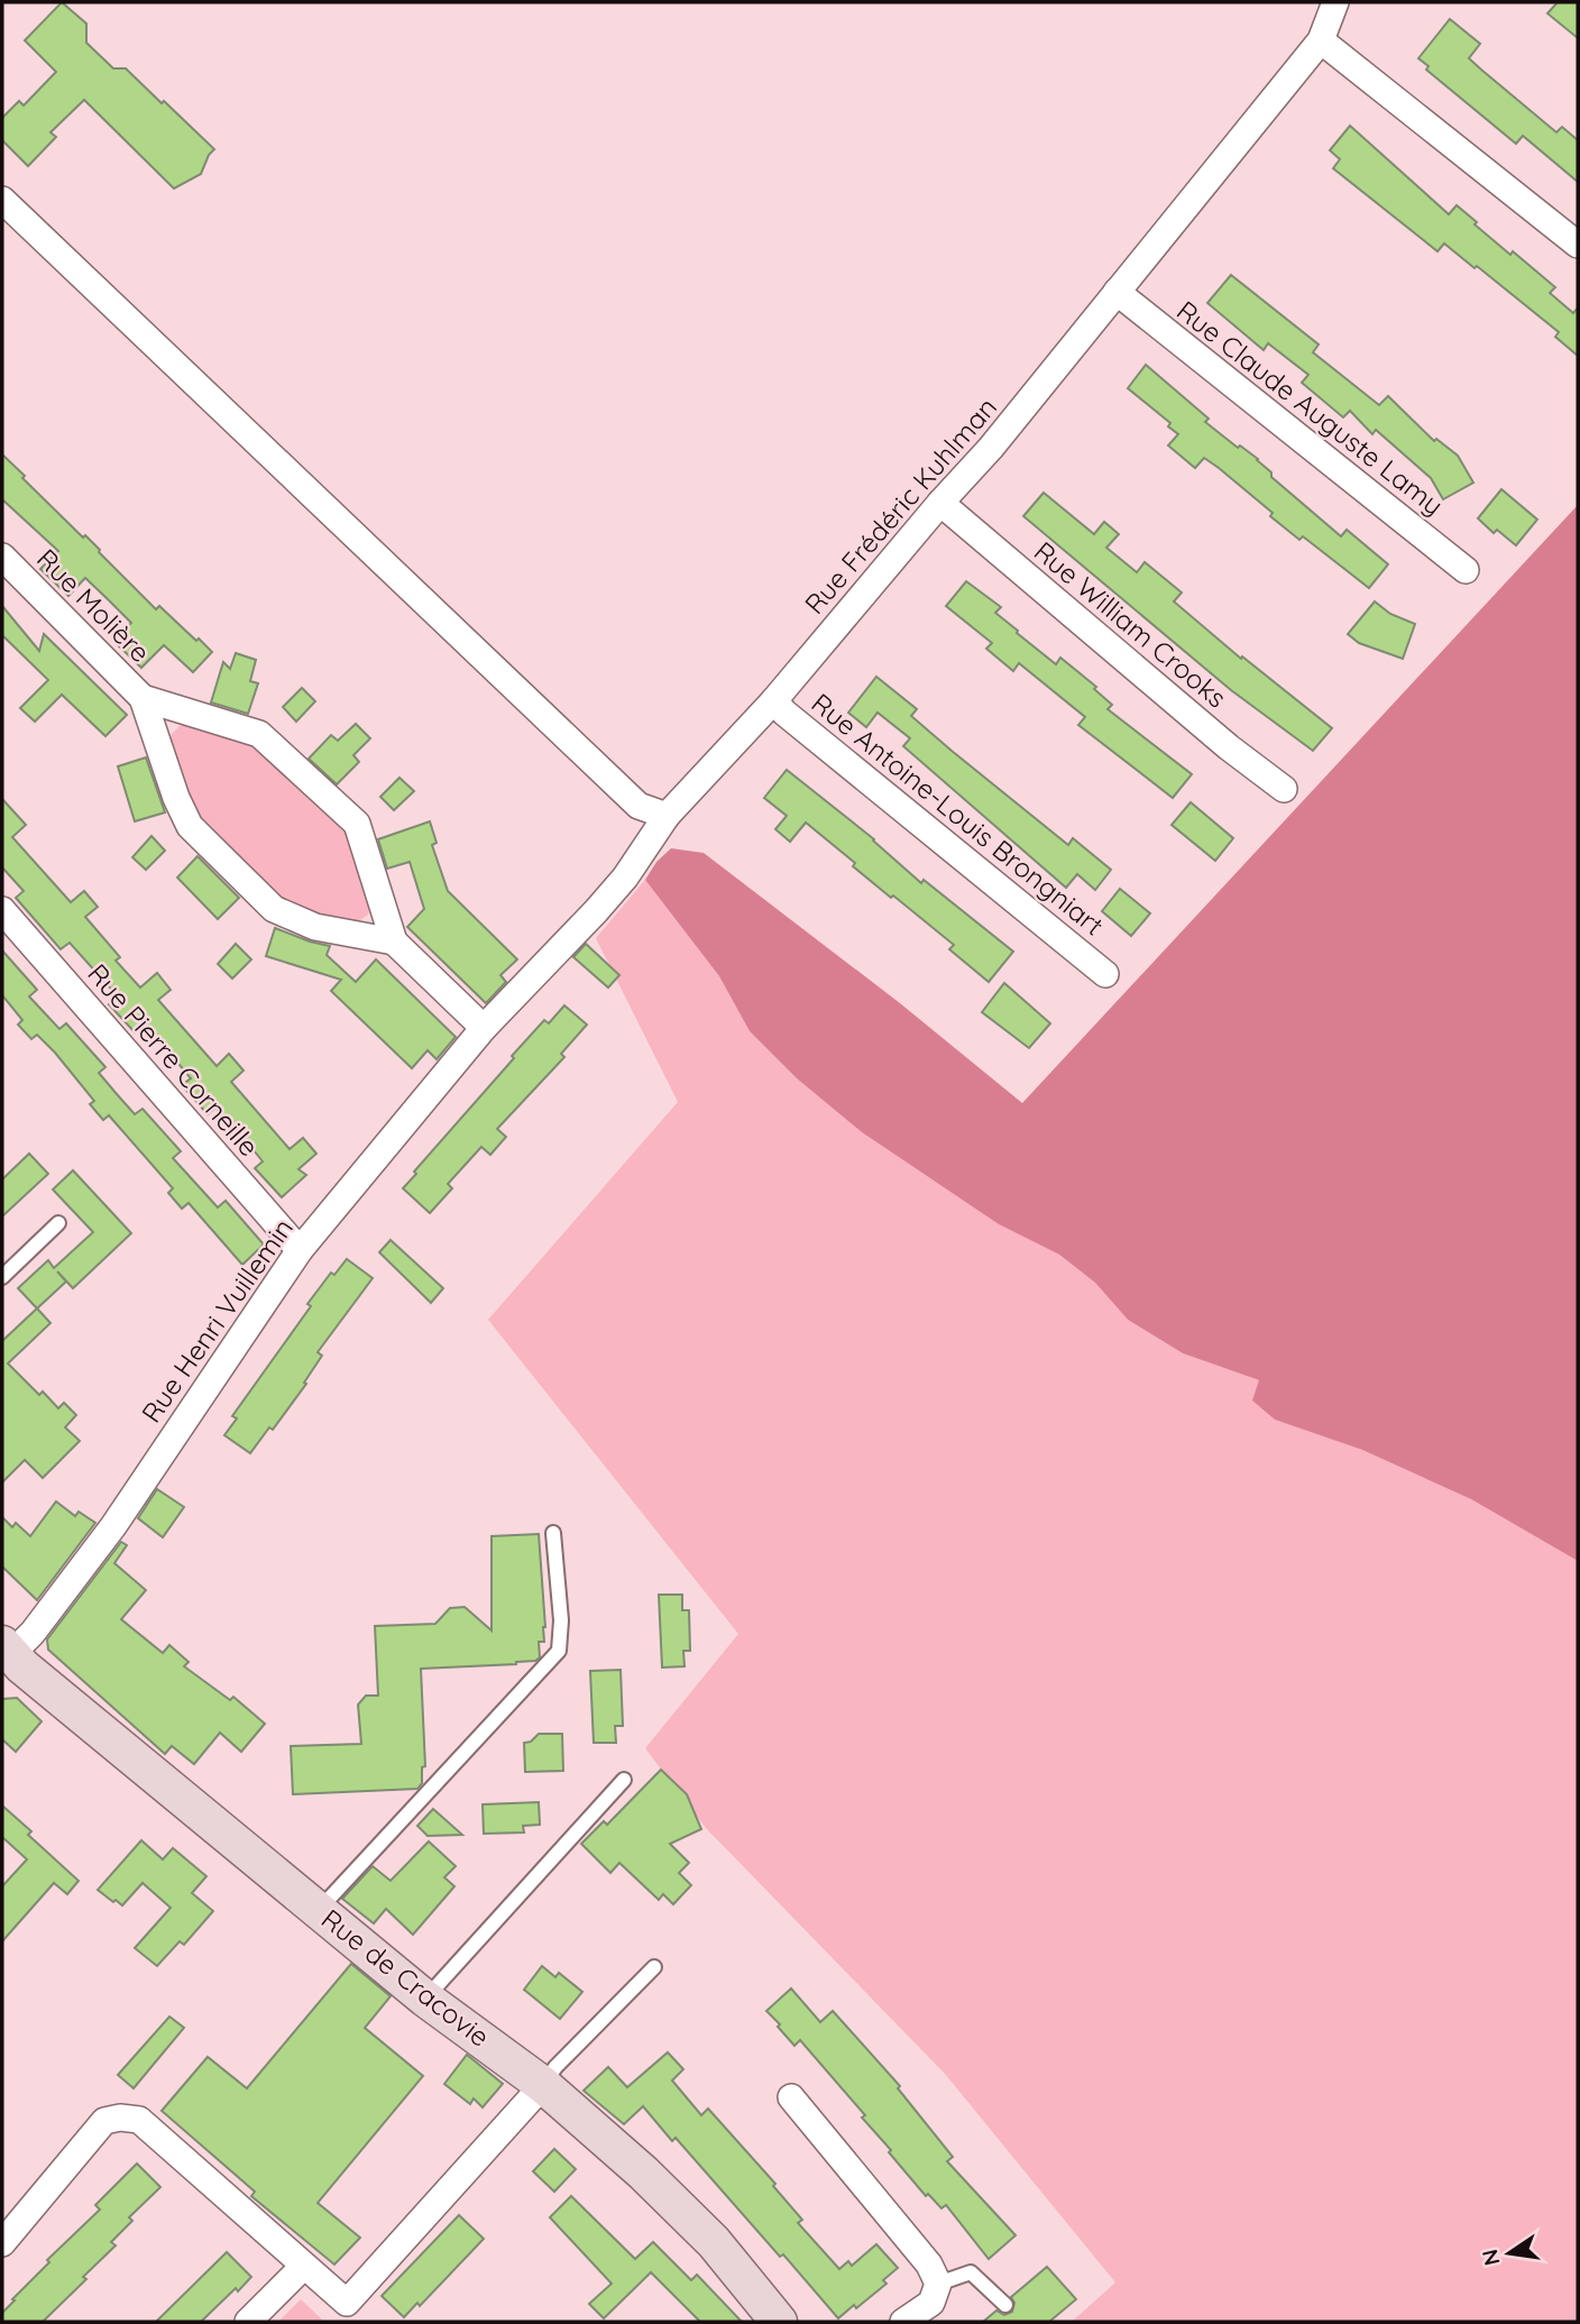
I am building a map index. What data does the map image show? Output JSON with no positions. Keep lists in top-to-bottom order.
{
  "streets": {
    "street": [
      "Rue Claude Auguste Lamy",
      "Rue Frédéric Kuhlman",
      "Rue Molière",
      "Rue William Crooks",
      "Rue Antoine-Louis Brongniart",
      "Rue Pierre Corneille",
      "Rue Henri Vuillemin",
      "Rue de Cracovie"
    ]
  },
  "crossings": [
    ["Rue Claude Auguste Lamy", "Rue Frédéric Kuhlman"],
    ["Rue Frédéric Kuhlman", "Rue Molière"],
    ["Rue Frédéric Kuhlman", "Rue William Crooks"],
    ["Rue Frédéric Kuhlman", "Rue Antoine-Louis Brongniart"],
    ["Rue Frédéric Kuhlman", "Rue Henri Vuillemin"],
    ["Rue Molière", "Rue Henri Vuillemin"],
    ["Rue Pierre Corneille", "Rue Henri Vuillemin"],
    ["Rue Henri Vuillemin", "Rue de Cracovie"]
  ],
  "north": "left"
}
